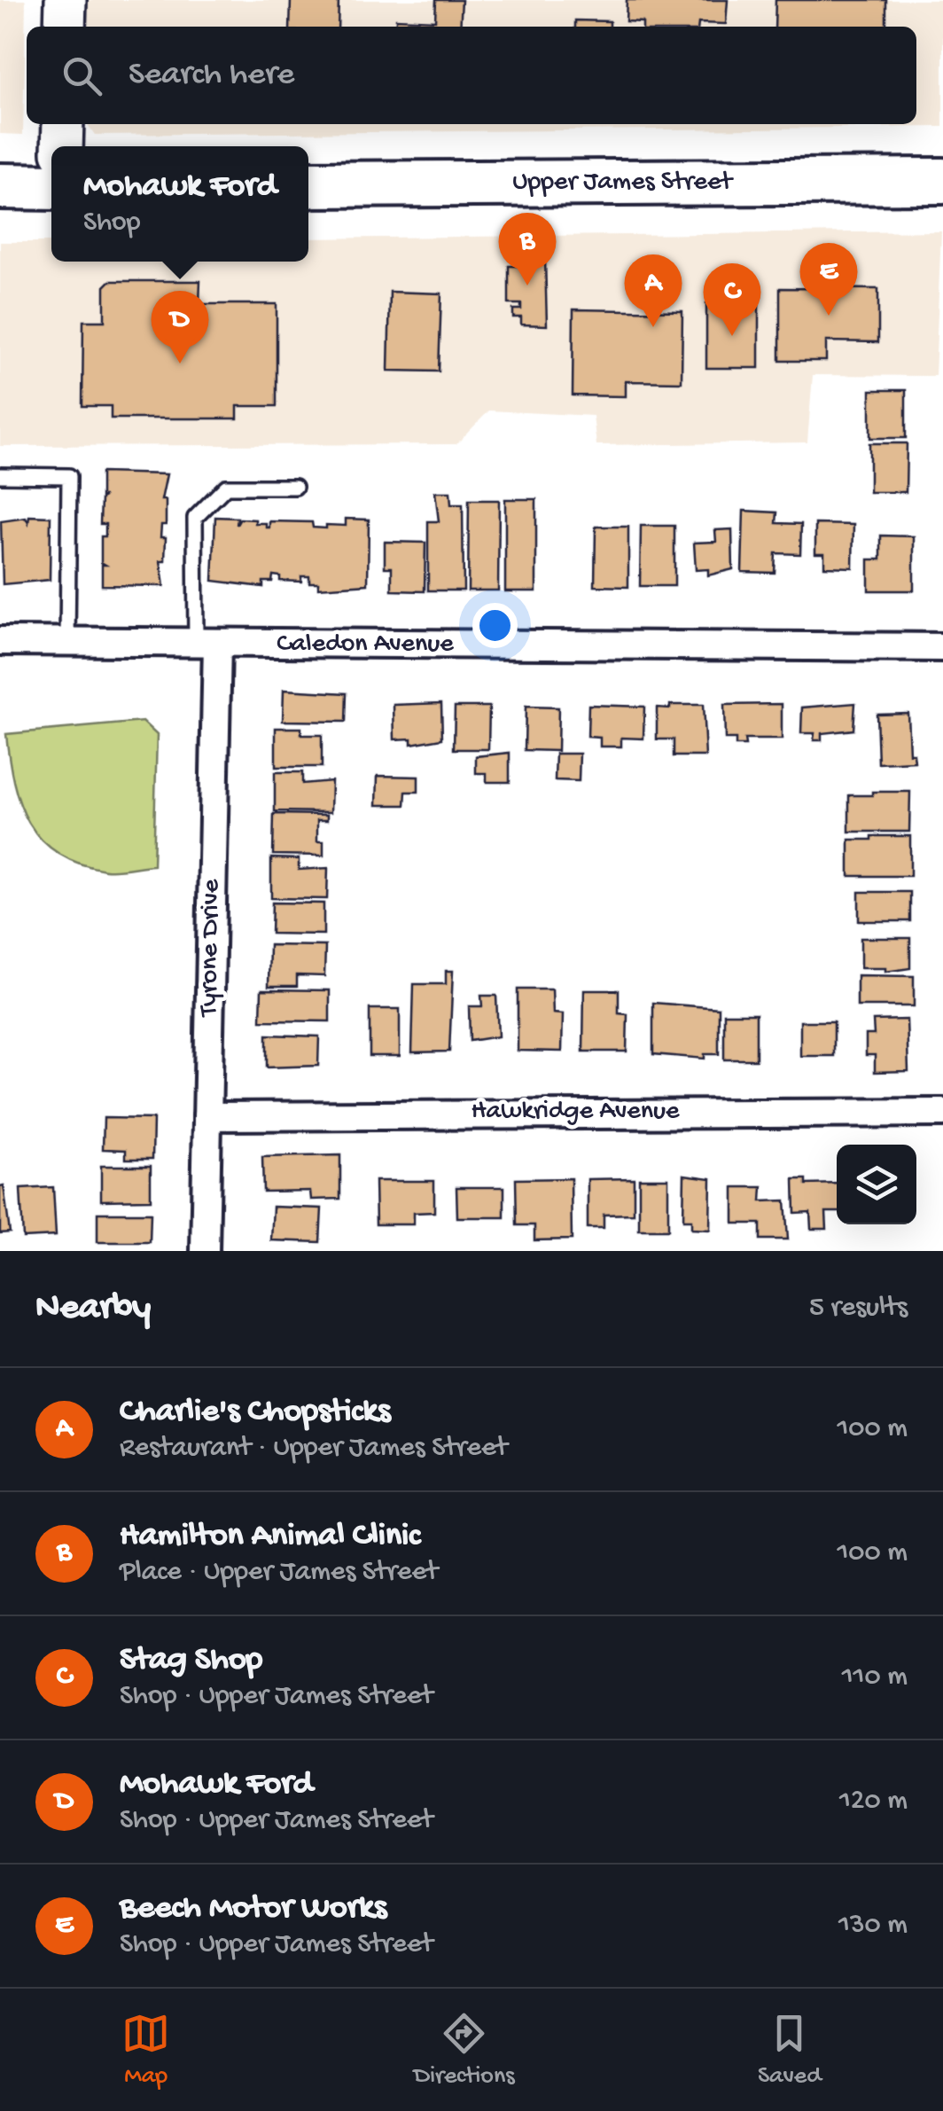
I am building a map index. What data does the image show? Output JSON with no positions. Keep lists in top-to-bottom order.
{
  "streets": {
    "main road": ["Upper James Street"],
    "street": ["Caledon Avenue", "Tyrone Drive", "Hawkridge Avenue"]
  },
  "crossings": [
    ["Caledon Avenue", "Tyrone Drive"],
    ["Tyrone Drive", "Hawkridge Avenue"]
  ],
  "page": {
    "search": "Search here",
    "popup": ["Mohawk Ford", "Shop"],
    "pins": [
      "B",
      "E",
      "A",
      "C",
      "D"
    ],
    "heading": ["Nearby", "5 results"],
    "list": [
      {
        "mark": "A",
        "name": "Charlie's Chopsticks",
        "note": "Restaurant · Upper James Street",
        "value": "100 m"
      },
      {
        "mark": "B",
        "name": "Hamilton Animal Clinic",
        "note": "Place · Upper James Street",
        "value": "100 m"
      },
      {
        "mark": "C",
        "name": "Stag Shop",
        "note": "Shop · Upper James Street",
        "value": "110 m"
      },
      {
        "mark": "D",
        "name": "Mohawk Ford",
        "note": "Shop · Upper James Street",
        "value": "120 m"
      },
      {
        "mark": "E",
        "name": "Beech Motor Works",
        "note": "Shop · Upper James Street",
        "value": "130 m"
      }
    ],
    "nav": ["Map", "Directions", "Saved"]
  }
}
